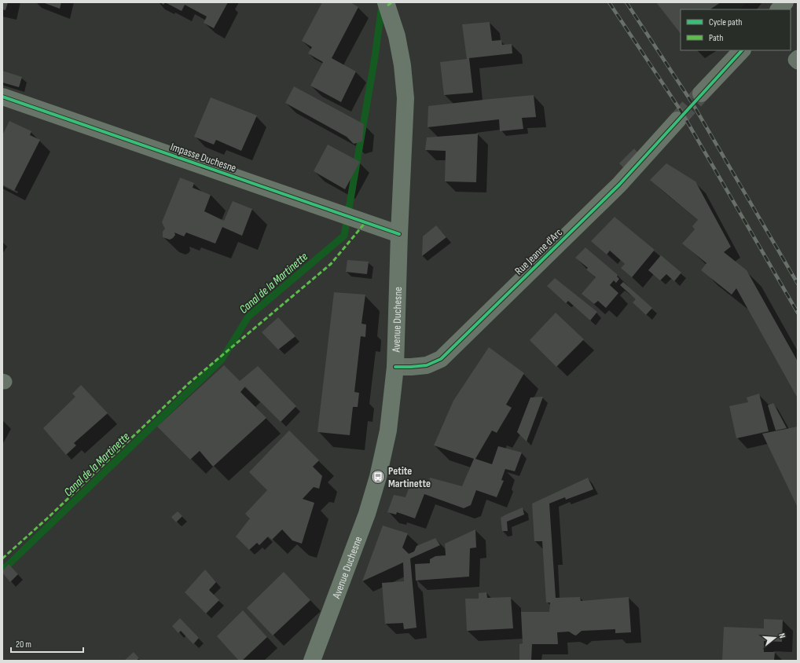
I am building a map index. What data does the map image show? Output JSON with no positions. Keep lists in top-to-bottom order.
{
  "streets": {
    "main road": ["Avenue Duchesne"],
    "street": ["Impasse Duchesne", "Rue Jeanne d'Arc"]
  },
  "crossings": [
    ["Impasse Duchesne", "Avenue Duchesne"],
    ["Rue Jeanne d'Arc", "Avenue Duchesne"]
  ],
  "water": ["Canal de la Martinette"],
  "places": {
    "bus stop": ["Petite Martinette"]
  },
  "legend": ["Cycle path", "Path"],
  "scale_bar": "20 m",
  "north": "right"
}
